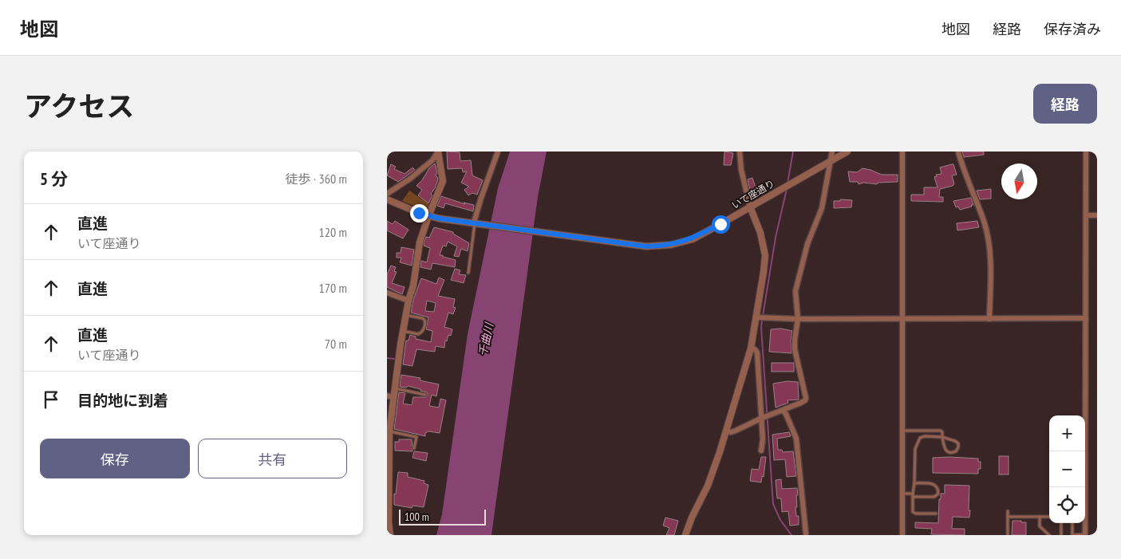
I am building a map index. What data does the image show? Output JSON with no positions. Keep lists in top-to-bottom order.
{
  "streets": {
    "street": ["いて座通り"]
  },
  "water": ["千曲川"],
  "scale_bar": "100 m",
  "north": "bottom",
  "page": {
    "header": "地図",
    "nav": ["地図", "経路", "保存済み"],
    "title": "アクセス",
    "buttons": [
      "経路",
      ["保存", "共有"]
    ],
    "heading": ["5 分", "徒歩 · 360 m"],
    "list": [
      ["直進", "いて座通り", "120 m"],
      ["直進", "170 m"],
      ["直進", "いて座通り", "70 m"],
      "目的地に到着"
    ],
    "map_buttons": ["+", "−"],
    "scale": "100 m"
  }
}
